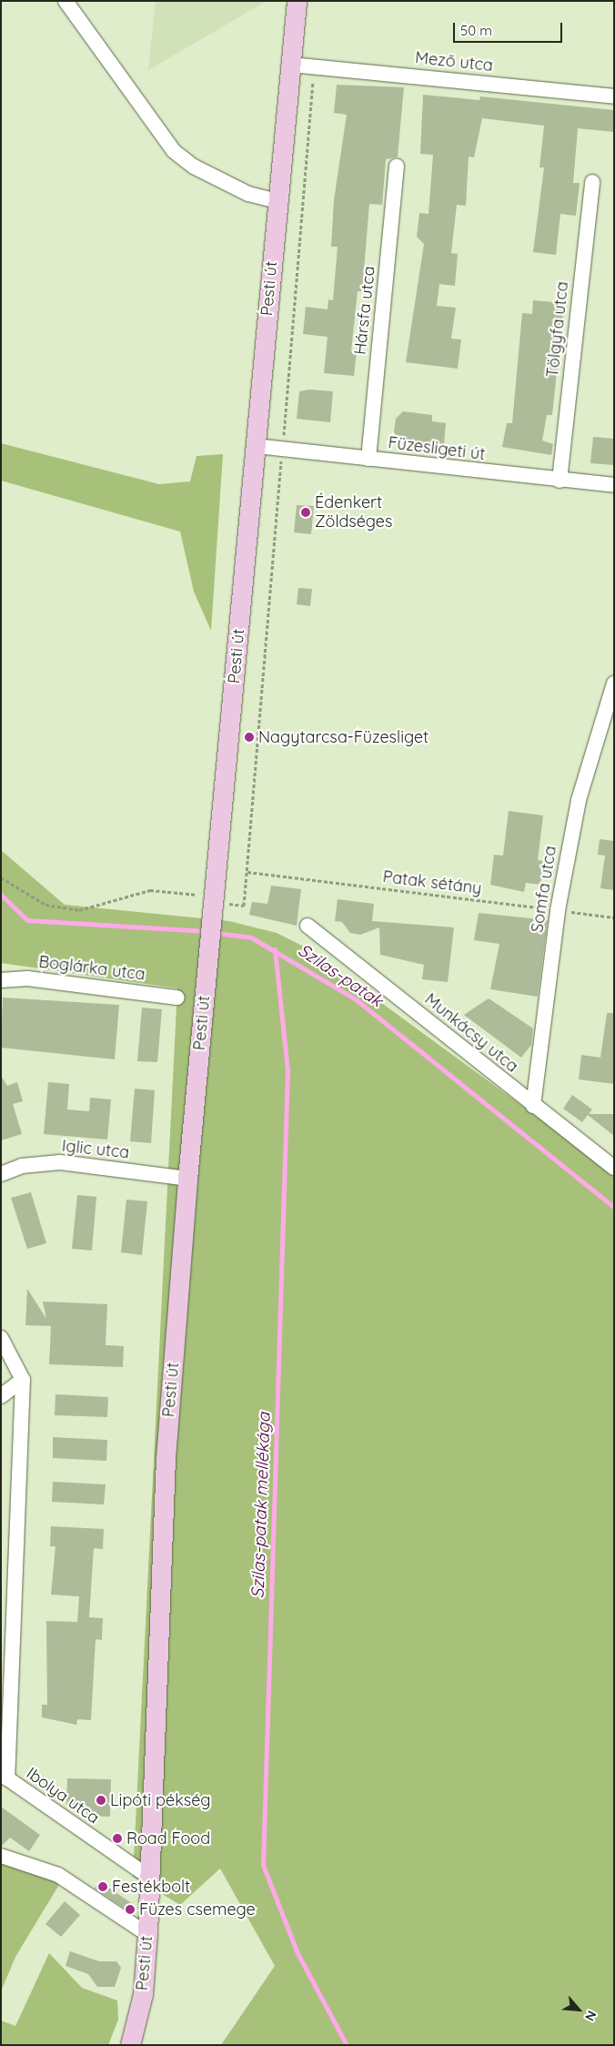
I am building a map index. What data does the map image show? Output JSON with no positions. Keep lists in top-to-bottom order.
{
  "streets": {
    "main road": ["Pesti út"],
    "street": [
      "Mező utca",
      "Hársfa utca",
      "Tölgyfa utca",
      "Füzesligeti út",
      "Somfa utca",
      "Boglárka utca",
      "Munkácsy utca",
      "Iglic utca",
      "Ibolya utca"
    ],
    "path": ["Patak sétány"]
  },
  "crossings": [
    ["Mező utca", "Pesti út"],
    ["Pesti út", "Füzesligeti út"],
    ["Pesti út", "Iglic utca"],
    ["Pesti út", "Ibolya utca"],
    ["Hársfa utca", "Füzesligeti út"],
    ["Tölgyfa utca", "Füzesligeti út"],
    ["Patak sétány", "Somfa utca"],
    ["Somfa utca", "Munkácsy utca"]
  ],
  "water": ["Szilas-patak", "Szilas-patak mellékága"],
  "places": [
    "Édenkert Zöldséges",
    "Nagytarcsa-Füzesliget",
    "Lipóti pékség",
    "Road Food",
    "Festékbolt",
    "Füzes csemege"
  ],
  "scale_bar": "50 m",
  "north": "bottom right"
}
